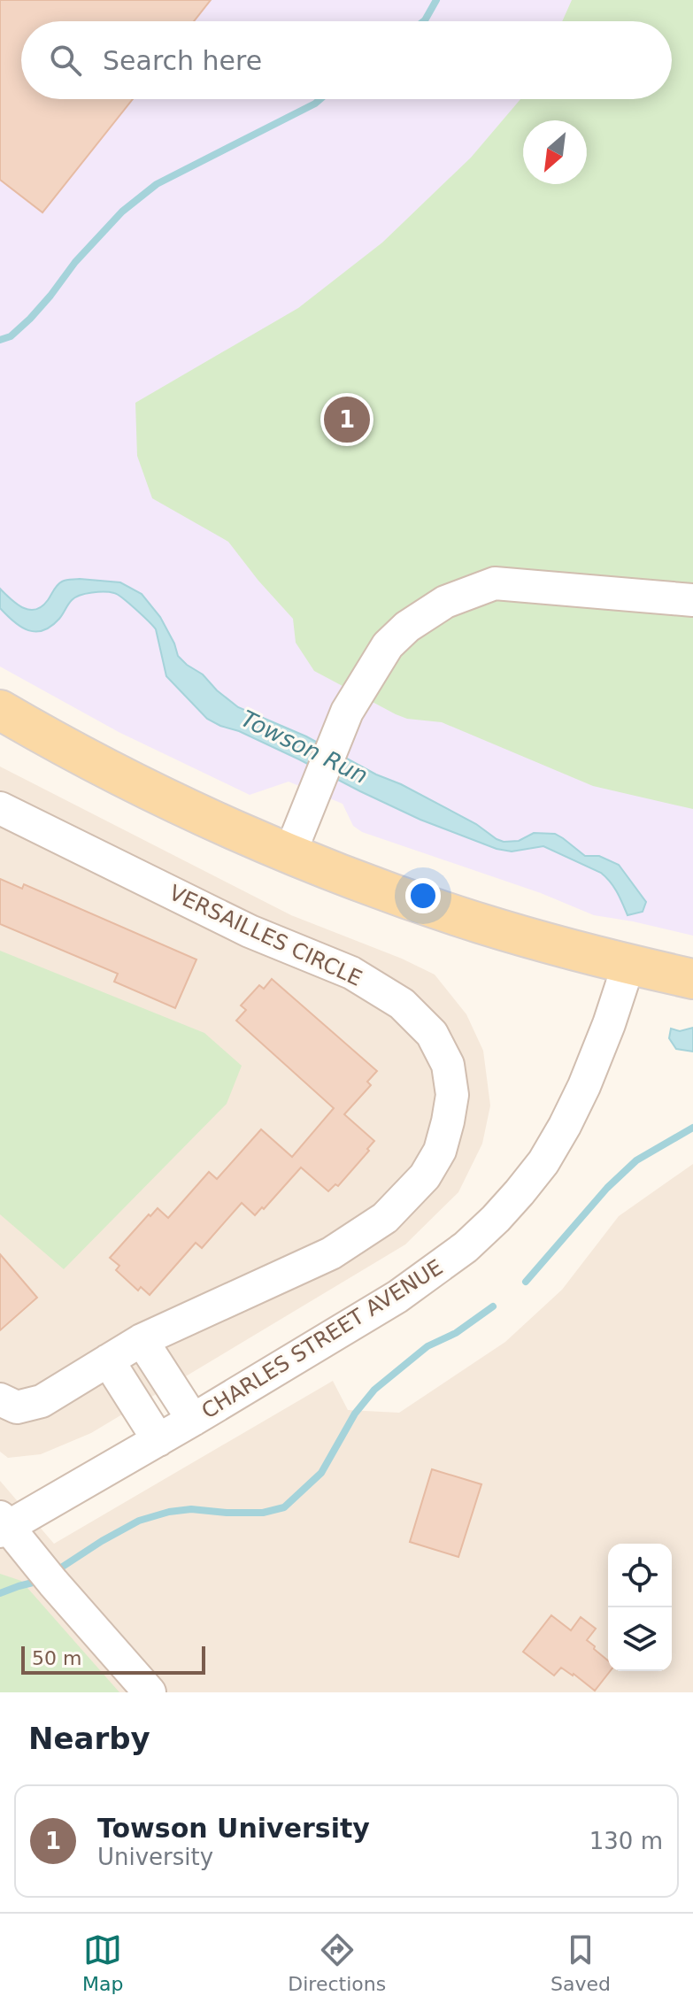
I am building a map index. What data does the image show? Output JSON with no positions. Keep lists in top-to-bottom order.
{
  "streets": {
    "street": ["VERSAILLES CIRCLE", "CHARLES STREET AVENUE"]
  },
  "water": ["Towson Run"],
  "scale_bar": "50 m",
  "north": "bottom left",
  "page": {
    "search": "Search here",
    "pins": "1",
    "scale": "50 m",
    "heading": "Nearby",
    "list": [
      {
        "mark": "1",
        "name": "Towson University",
        "note": "University",
        "value": "130 m"
      }
    ],
    "nav": ["Map", "Directions", "Saved"]
  }
}
